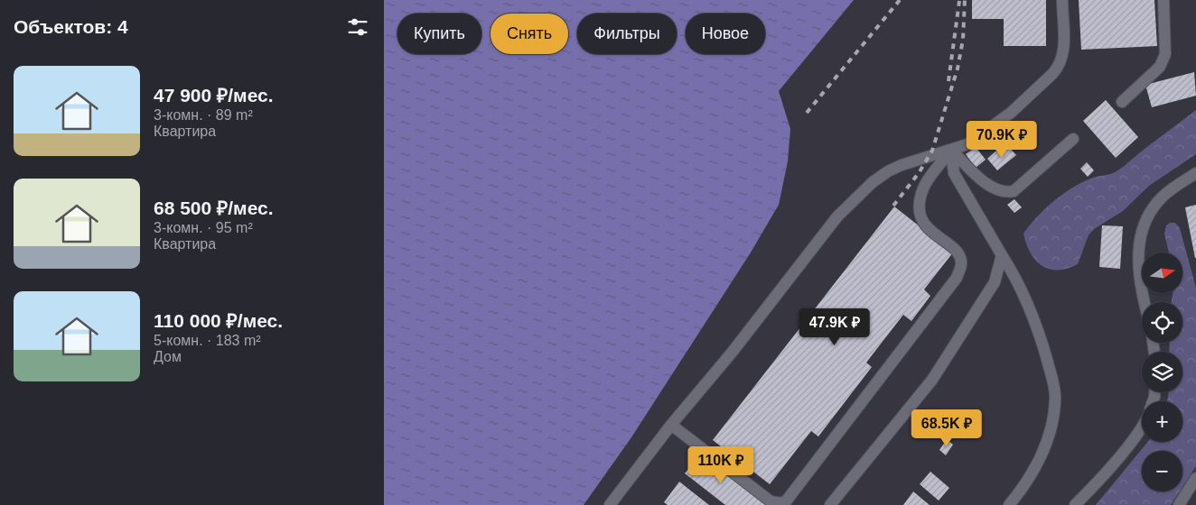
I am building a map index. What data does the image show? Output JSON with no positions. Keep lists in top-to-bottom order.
{
  "north": "right",
  "page": {
    "heading": "Объектов: 4",
    "chip": [
      "Купить",
      "Снять",
      "Фильтры",
      "Новое"
    ],
    "list": [
      {
        "name": "47 900 ₽/мес.",
        "note": "3-комн. · 89 m² · Квартира"
      },
      {
        "name": "68 500 ₽/мес.",
        "note": "3-комн. · 95 m² · Квартира"
      },
      {
        "name": "110 000 ₽/мес.",
        "note": "5-комн. · 183 m² · Дом"
      }
    ],
    "price": [
      "70.9K ₽",
      "47.9K ₽",
      "68.5K ₽",
      "110K ₽"
    ],
    "map_buttons": ["+", "−"]
  }
}
